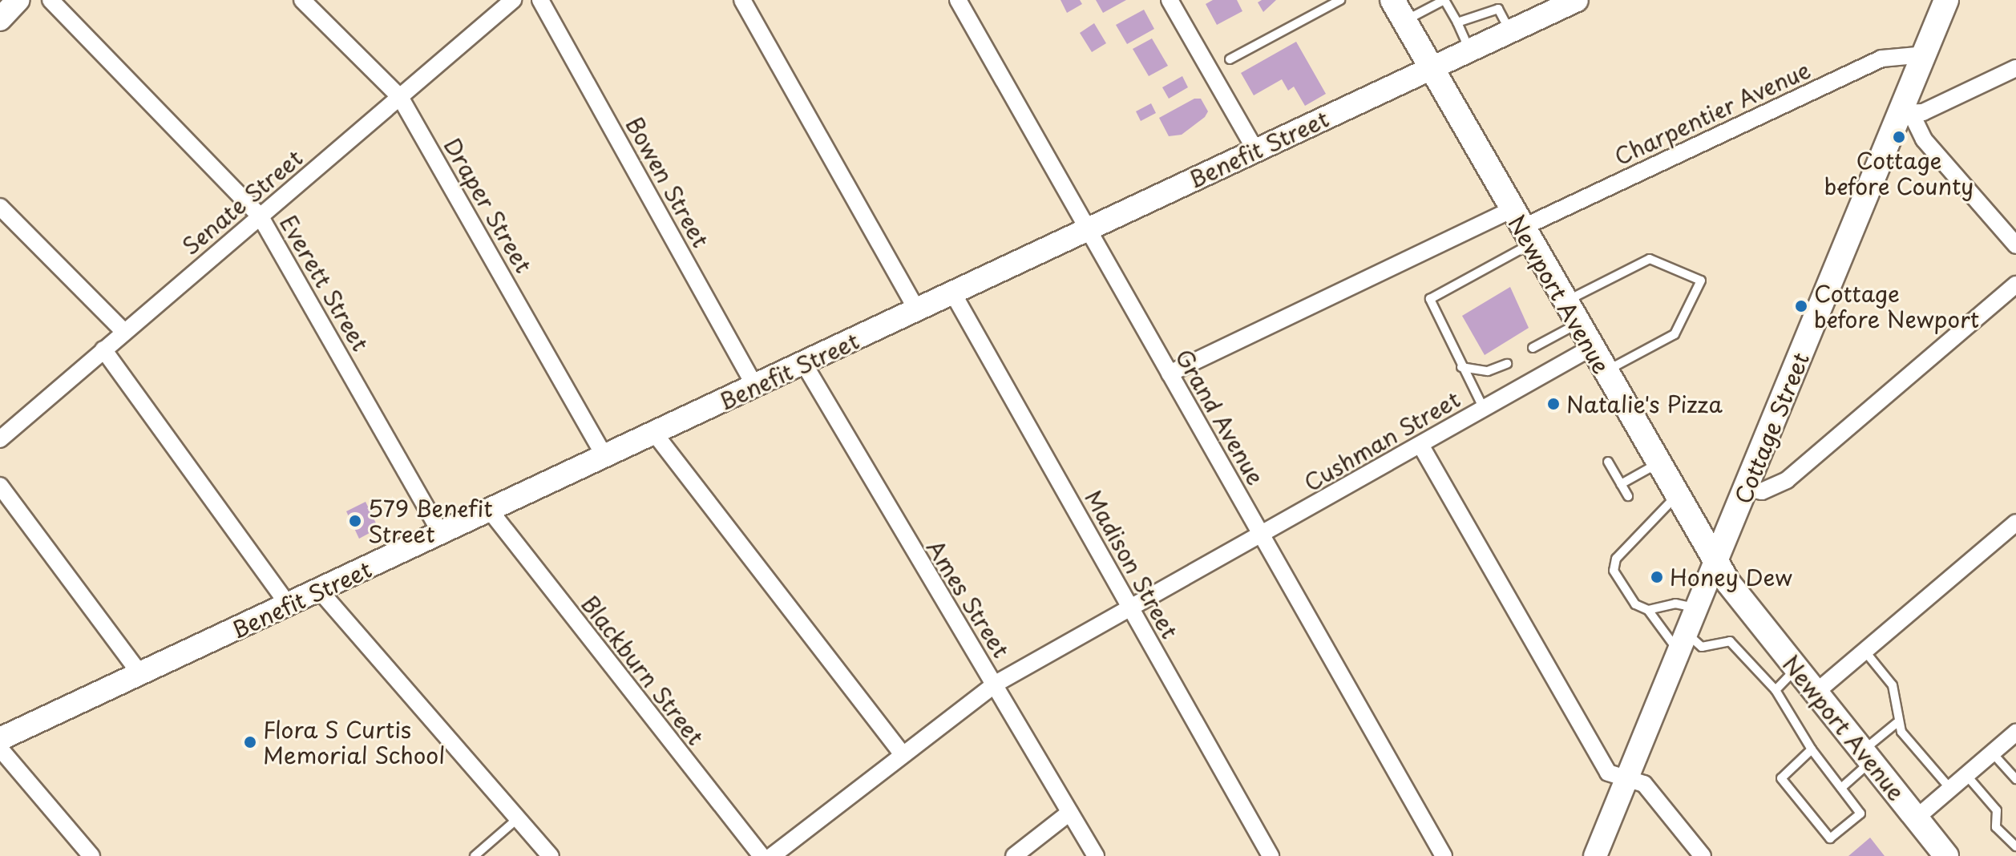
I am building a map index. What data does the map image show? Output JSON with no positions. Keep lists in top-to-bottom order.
{
  "streets": {
    "main road": ["Newport Avenue", "Cottage Street"],
    "street": [
      "Charpentier Avenue",
      "Benefit Street",
      "Bowen Street",
      "Senate Street",
      "Draper Street",
      "Everett Street",
      "Grand Avenue",
      "Cushman Street",
      "Madison Street",
      "Ames Street",
      "Blackburn Street"
    ]
  },
  "crossings": [
    ["Charpentier Avenue", "Newport Avenue"],
    ["Charpentier Avenue", "Grand Avenue"],
    ["Charpentier Avenue", "Cottage Street"],
    ["Benefit Street", "Bowen Street"],
    ["Benefit Street", "Draper Street"],
    ["Benefit Street", "Everett Street"],
    ["Benefit Street", "Newport Avenue"],
    ["Benefit Street", "Grand Avenue"],
    ["Benefit Street", "Madison Street"],
    ["Benefit Street", "Ames Street"],
    ["Benefit Street", "Blackburn Street"],
    ["Senate Street", "Draper Street"],
    ["Senate Street", "Everett Street"],
    ["Newport Avenue", "Cottage Street"],
    ["Newport Avenue", "Cushman Street"],
    ["Grand Avenue", "Cushman Street"],
    ["Cushman Street", "Madison Street"],
    ["Cushman Street", "Ames Street"]
  ],
  "places": [
    "Cottage before County",
    "Cottage before Newport",
    "Natalie's Pizza",
    "579 Benefit Street",
    "Honey Dew",
    "Flora S Curtis Memorial School"
  ]
}
